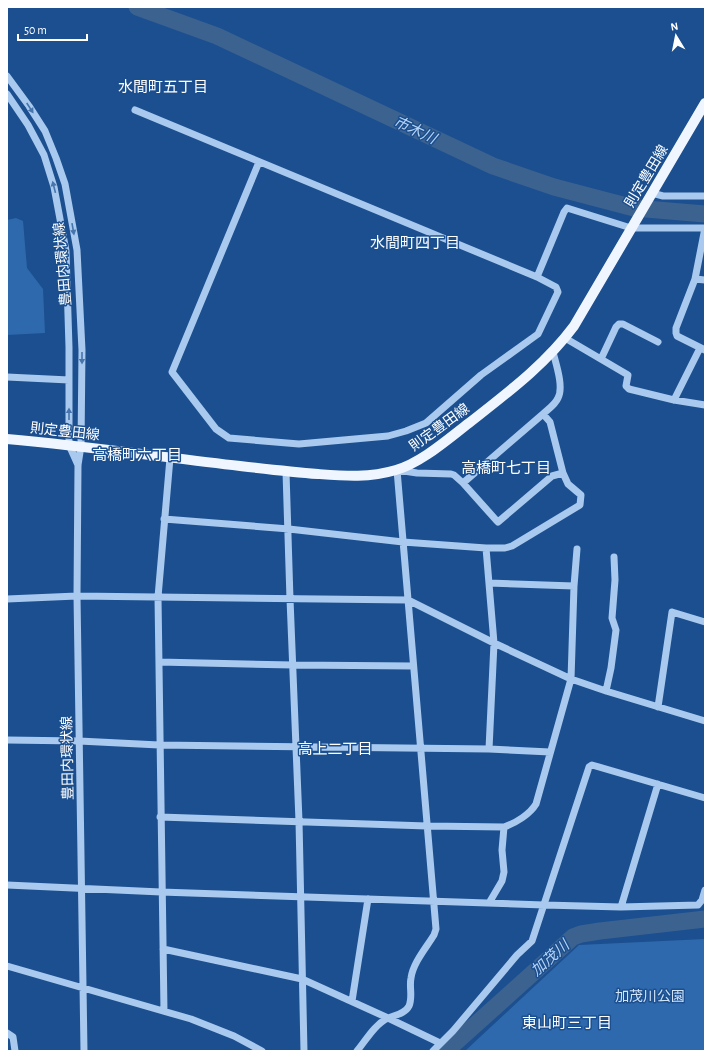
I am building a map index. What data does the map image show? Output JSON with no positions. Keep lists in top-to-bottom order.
{
  "streets": {
    "main road": ["則定豊田線"],
    "street": ["豊田内環状線"]
  },
  "crossings": [
    ["則定豊田線", "豊田内環状線"]
  ],
  "districts": [
    "水間町五丁目",
    "水間町四丁目",
    "高橋町六丁目",
    "高橋町七丁目",
    "高上二丁目",
    "東山町三丁目"
  ],
  "water": ["市木川", "加茂川"],
  "parks": ["加茂川公園"],
  "scale_bar": "50 m",
  "north": "top"
}
